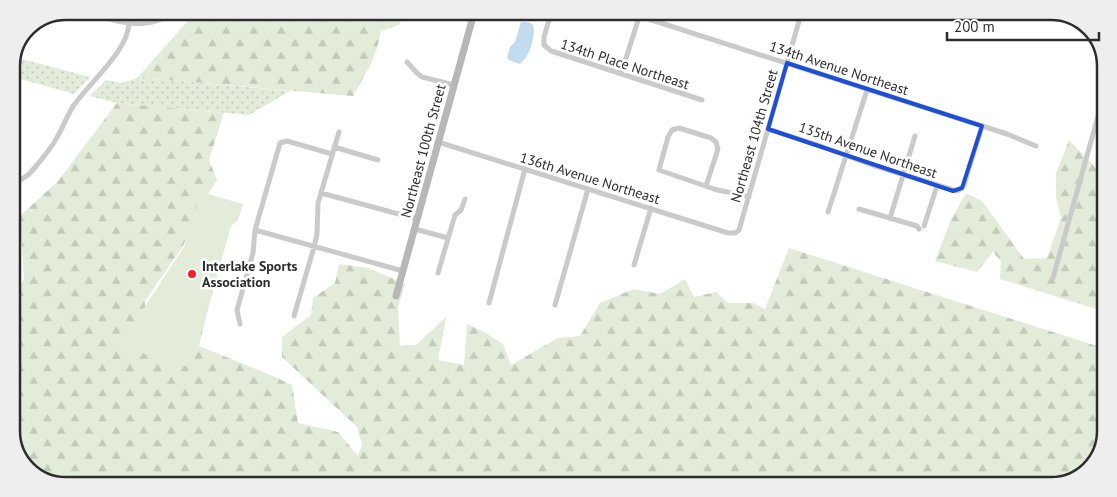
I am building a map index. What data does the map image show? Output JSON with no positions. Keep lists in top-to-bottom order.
{
  "streets": {
    "street": [
      "134th Place Northeast",
      "134th Avenue Northeast",
      "Northeast 104th Street",
      "135th Avenue Northeast",
      "Northeast 100th Street",
      "136th Avenue Northeast"
    ]
  },
  "crossings": [
    ["134th Avenue Northeast", "Northeast 104th Street"],
    ["134th Avenue Northeast", "135th Avenue Northeast"],
    ["Northeast 104th Street", "135th Avenue Northeast"],
    ["Northeast 104th Street", "136th Avenue Northeast"],
    ["Northeast 100th Street", "136th Avenue Northeast"]
  ],
  "places": ["Interlake Sports Association"],
  "scale_bar": "200 m"
}
